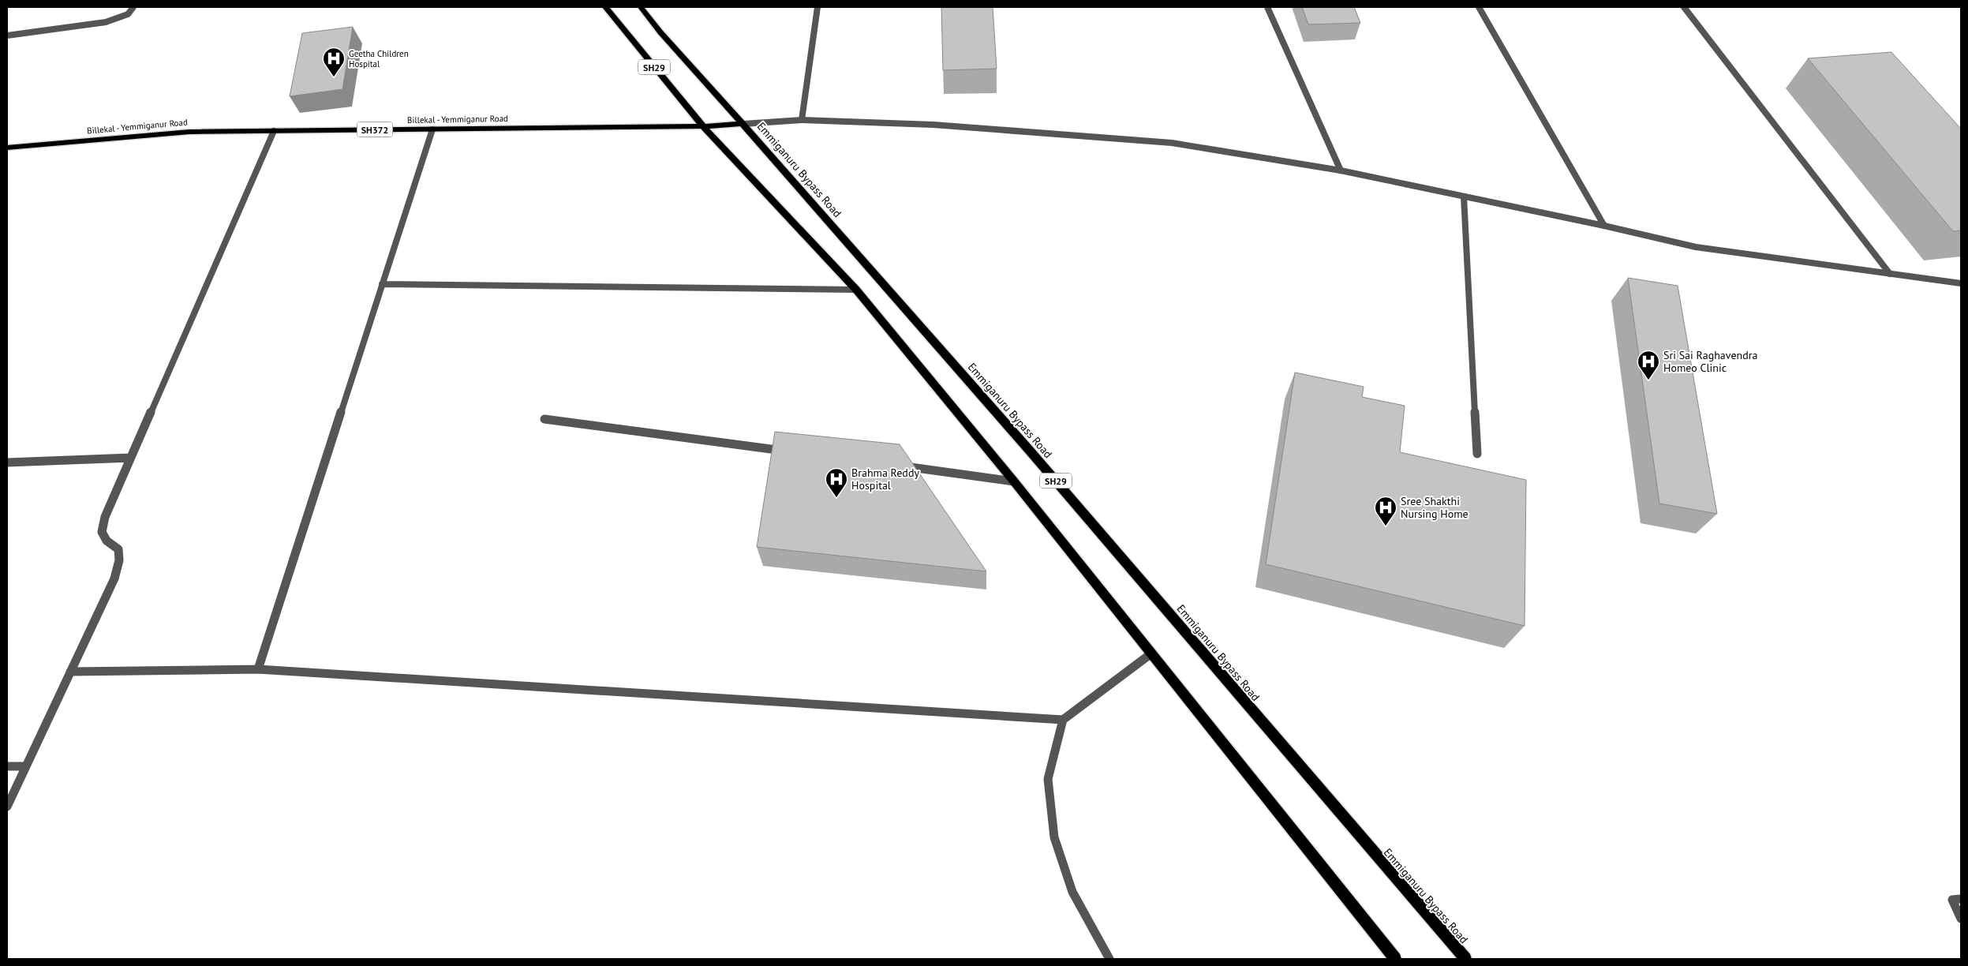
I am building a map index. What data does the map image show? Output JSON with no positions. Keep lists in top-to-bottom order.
{
  "streets": {
    "main road": [
      "SH29",
      "Billekal - Yemmiganur Road",
      "SH372",
      "Emmiganuru Bypass Road"
    ]
  },
  "crossings": [
    ["SH29", "Billekal - Yemmiganur Road"],
    ["Billekal - Yemmiganur Road", "Emmiganuru Bypass Road"]
  ],
  "places": {
    "hospital": [
      "Geetha Children Hospital",
      "Sri Sai Raghavendra Homeo Clinic",
      "Brahma Reddy Hospital",
      "Sree Shakthi Nursing Home"
    ]
  }
}
